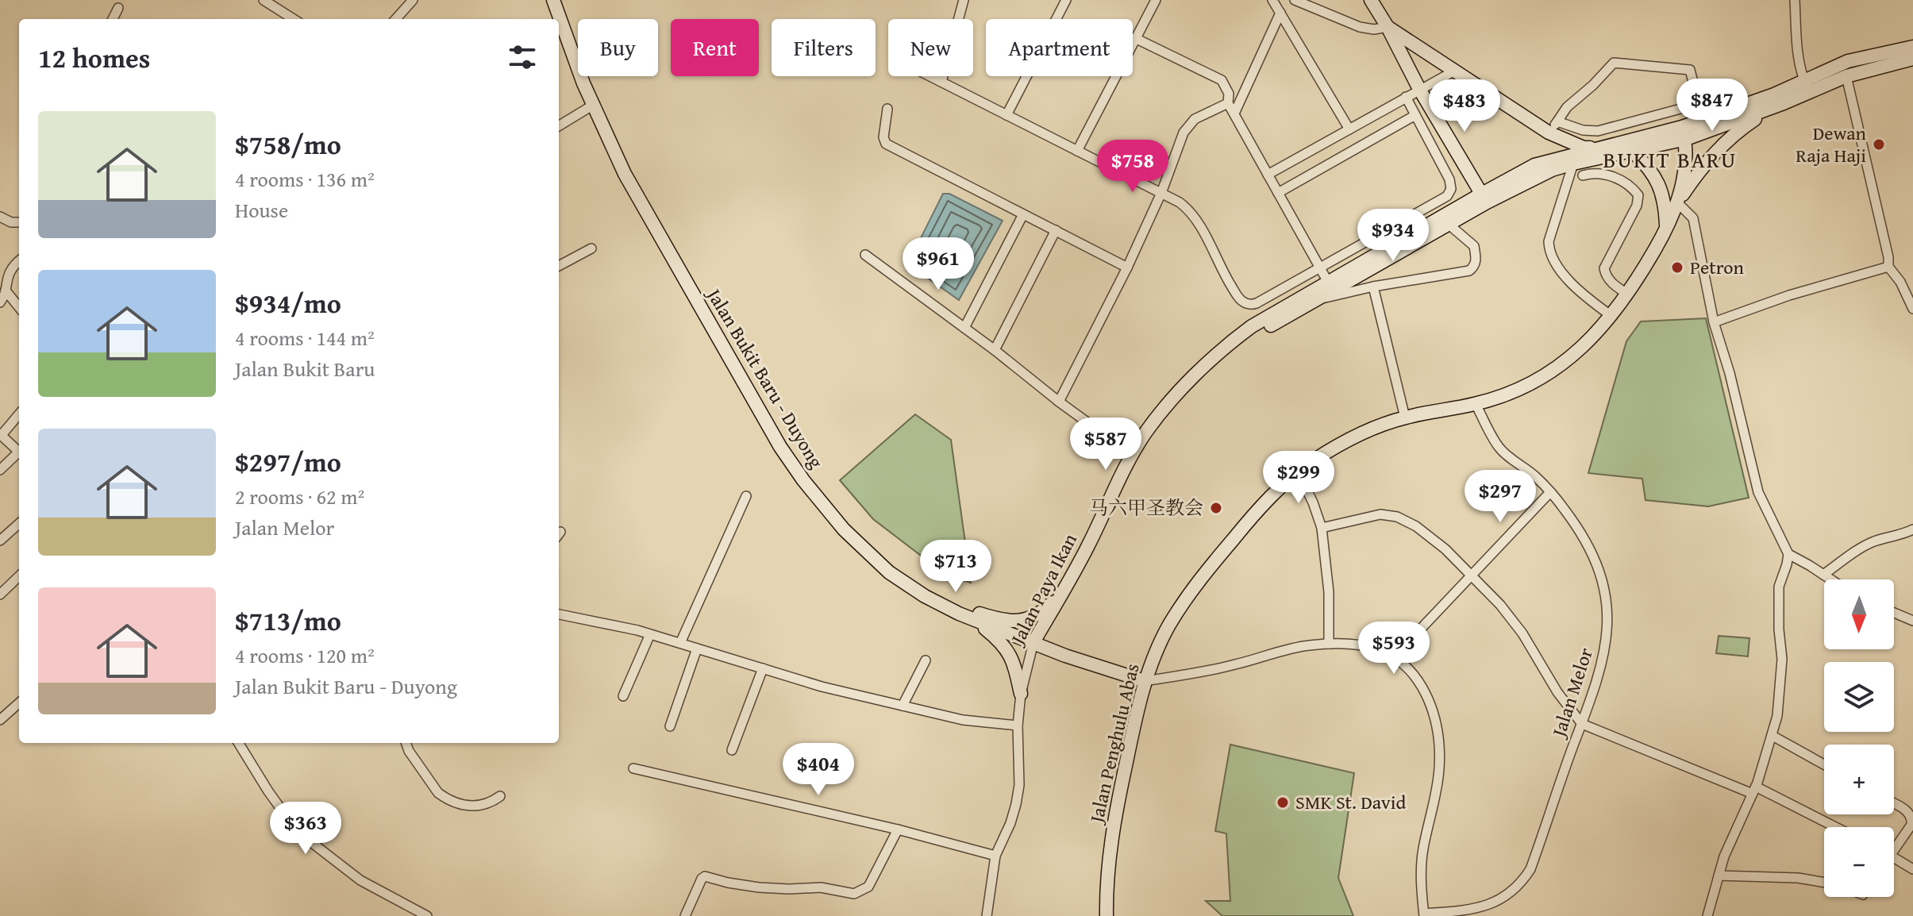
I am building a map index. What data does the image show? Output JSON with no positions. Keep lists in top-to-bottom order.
{
  "streets": {
    "main road": ["Jalan Bukit Baru - Duyong", "Jalan Paya Ikan", "Jalan Penghulu Abas"],
    "street": ["Jalan Melor"]
  },
  "crossings": [
    ["Jalan Bukit Baru - Duyong", "Jalan Paya Ikan"],
    ["Jalan Bukit Baru - Duyong", "Jalan Penghulu Abas"],
    ["Jalan Melor", "Jalan Penghulu Abas"]
  ],
  "districts": ["BUKIT BARU"],
  "places": [
    "Dewan Raja Haji",
    "Petron",
    "马六甲圣教会",
    "SMK St. David"
  ],
  "north": "bottom",
  "page": {
    "chip": [
      "Buy",
      "Rent",
      "Filters",
      "New",
      "Apartment"
    ],
    "heading": "12 homes",
    "price": [
      "$847",
      "$483",
      "$758",
      "$934",
      "$961",
      "$587",
      "$299",
      "$297",
      "$713",
      "$593",
      "$404",
      "$363"
    ],
    "list": [
      {
        "name": "$758/mo",
        "note": "4 rooms · 136 m² · House"
      },
      {
        "name": "$934/mo",
        "note": "4 rooms · 144 m² · Jalan Bukit Baru"
      },
      {
        "name": "$297/mo",
        "note": "2 rooms · 62 m² · Jalan Melor"
      },
      {
        "name": "$713/mo",
        "note": "4 rooms · 120 m² · Jalan Bukit Baru - Duyong"
      }
    ],
    "map_buttons": ["+", "−"]
  }
}
